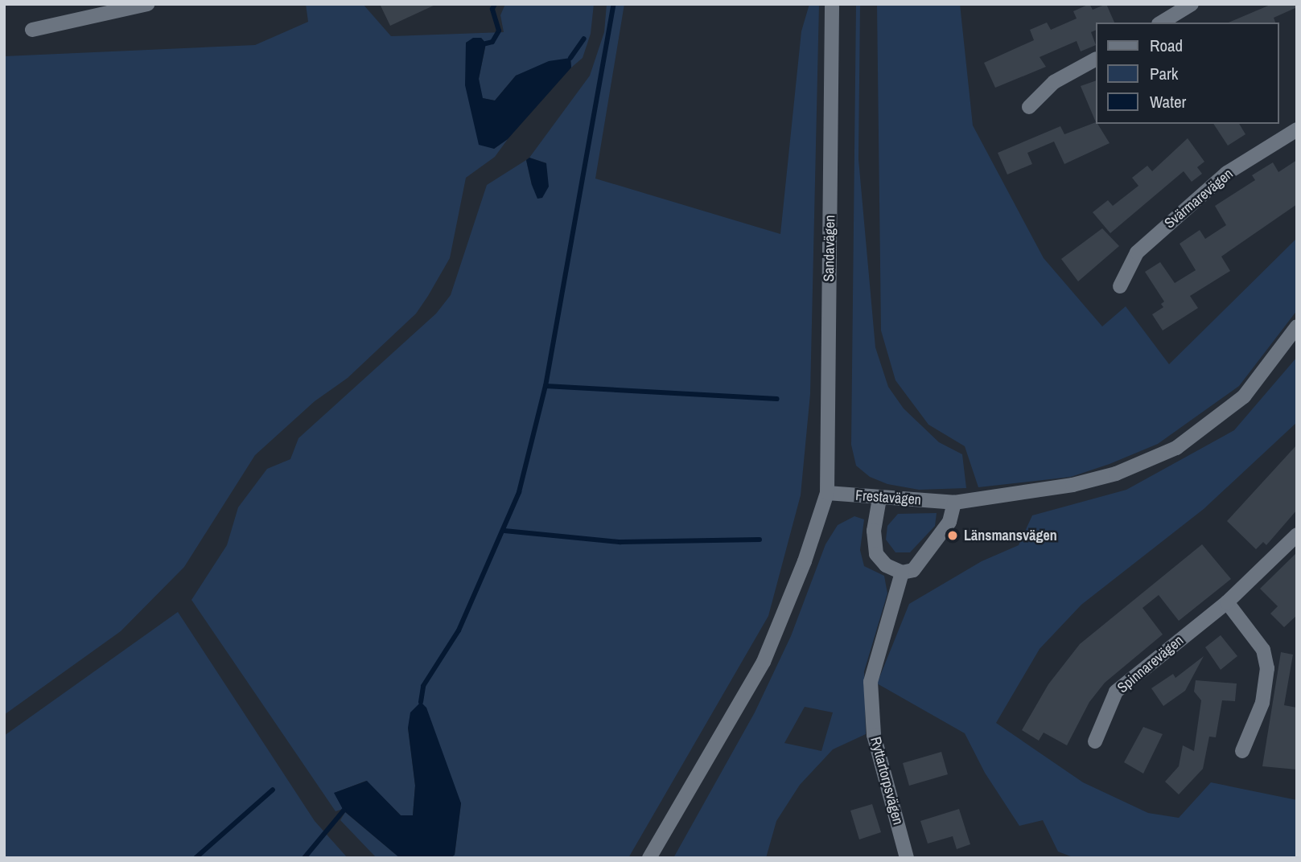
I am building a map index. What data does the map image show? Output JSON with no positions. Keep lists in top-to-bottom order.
{
  "streets": {
    "street": [
      "Svärmarevägen",
      "Sandavägen",
      "Frestavägen",
      "Spinnarevägen",
      "Ryttartorpsvägen"
    ]
  },
  "crossings": [
    ["Sandavägen", "Frestavägen"]
  ],
  "places": ["Länsmansvägen"],
  "legend": ["Road", "Park", "Water"]
}
